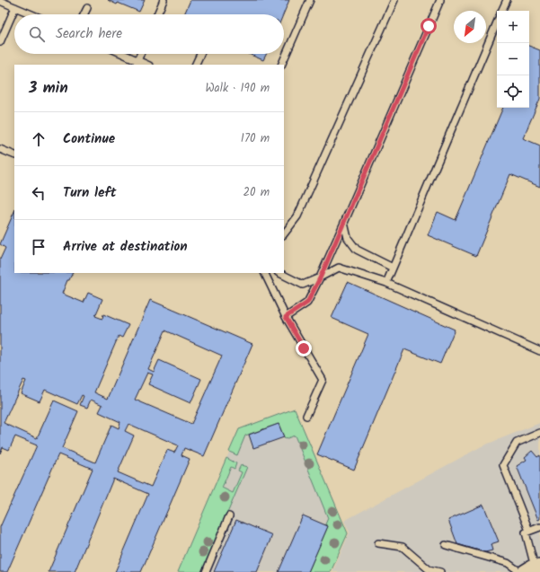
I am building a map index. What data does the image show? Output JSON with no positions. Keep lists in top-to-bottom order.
{
  "north": "bottom left",
  "page": {
    "map_buttons": ["+", "−"],
    "search": "Search here",
    "heading": ["3 min", "Walk · 190 m"],
    "list": [
      ["Continue", "170 m"],
      ["Turn left", "20 m"],
      "Arrive at destination"
    ]
  }
}
